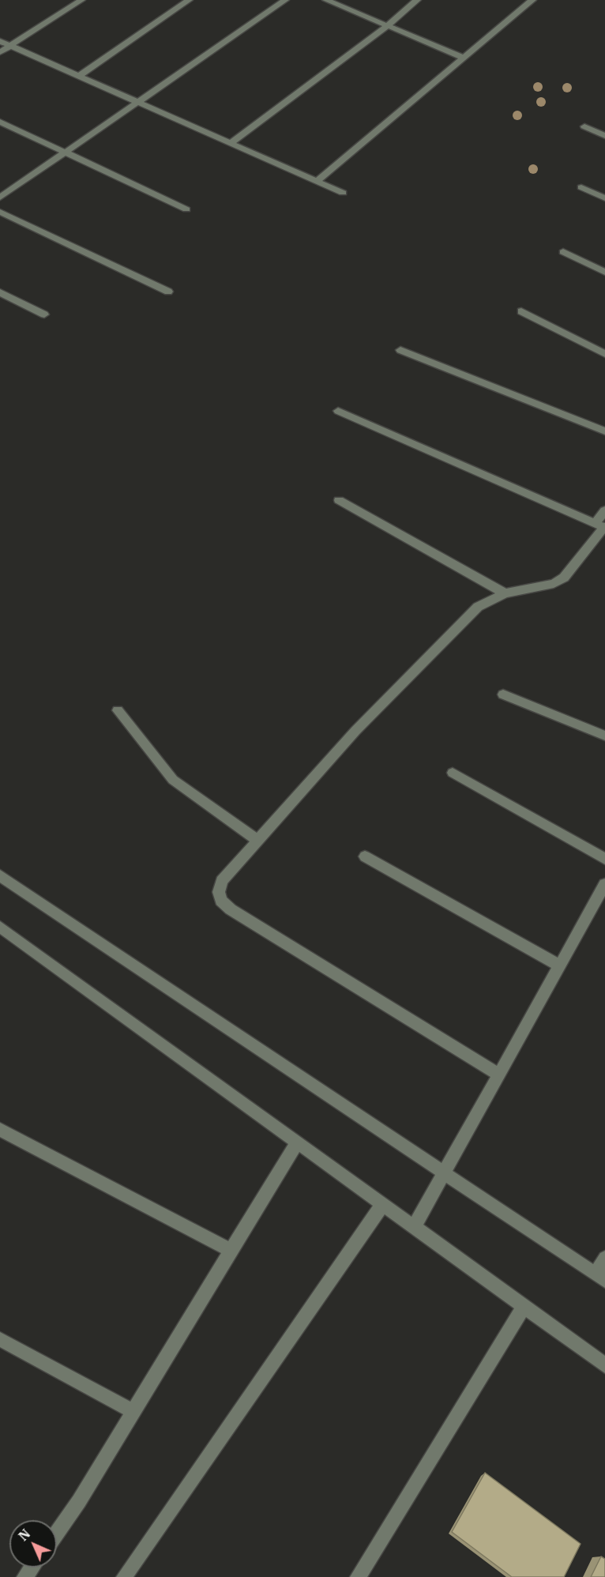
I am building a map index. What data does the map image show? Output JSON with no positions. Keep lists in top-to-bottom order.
{
  "north": "top left"
}
